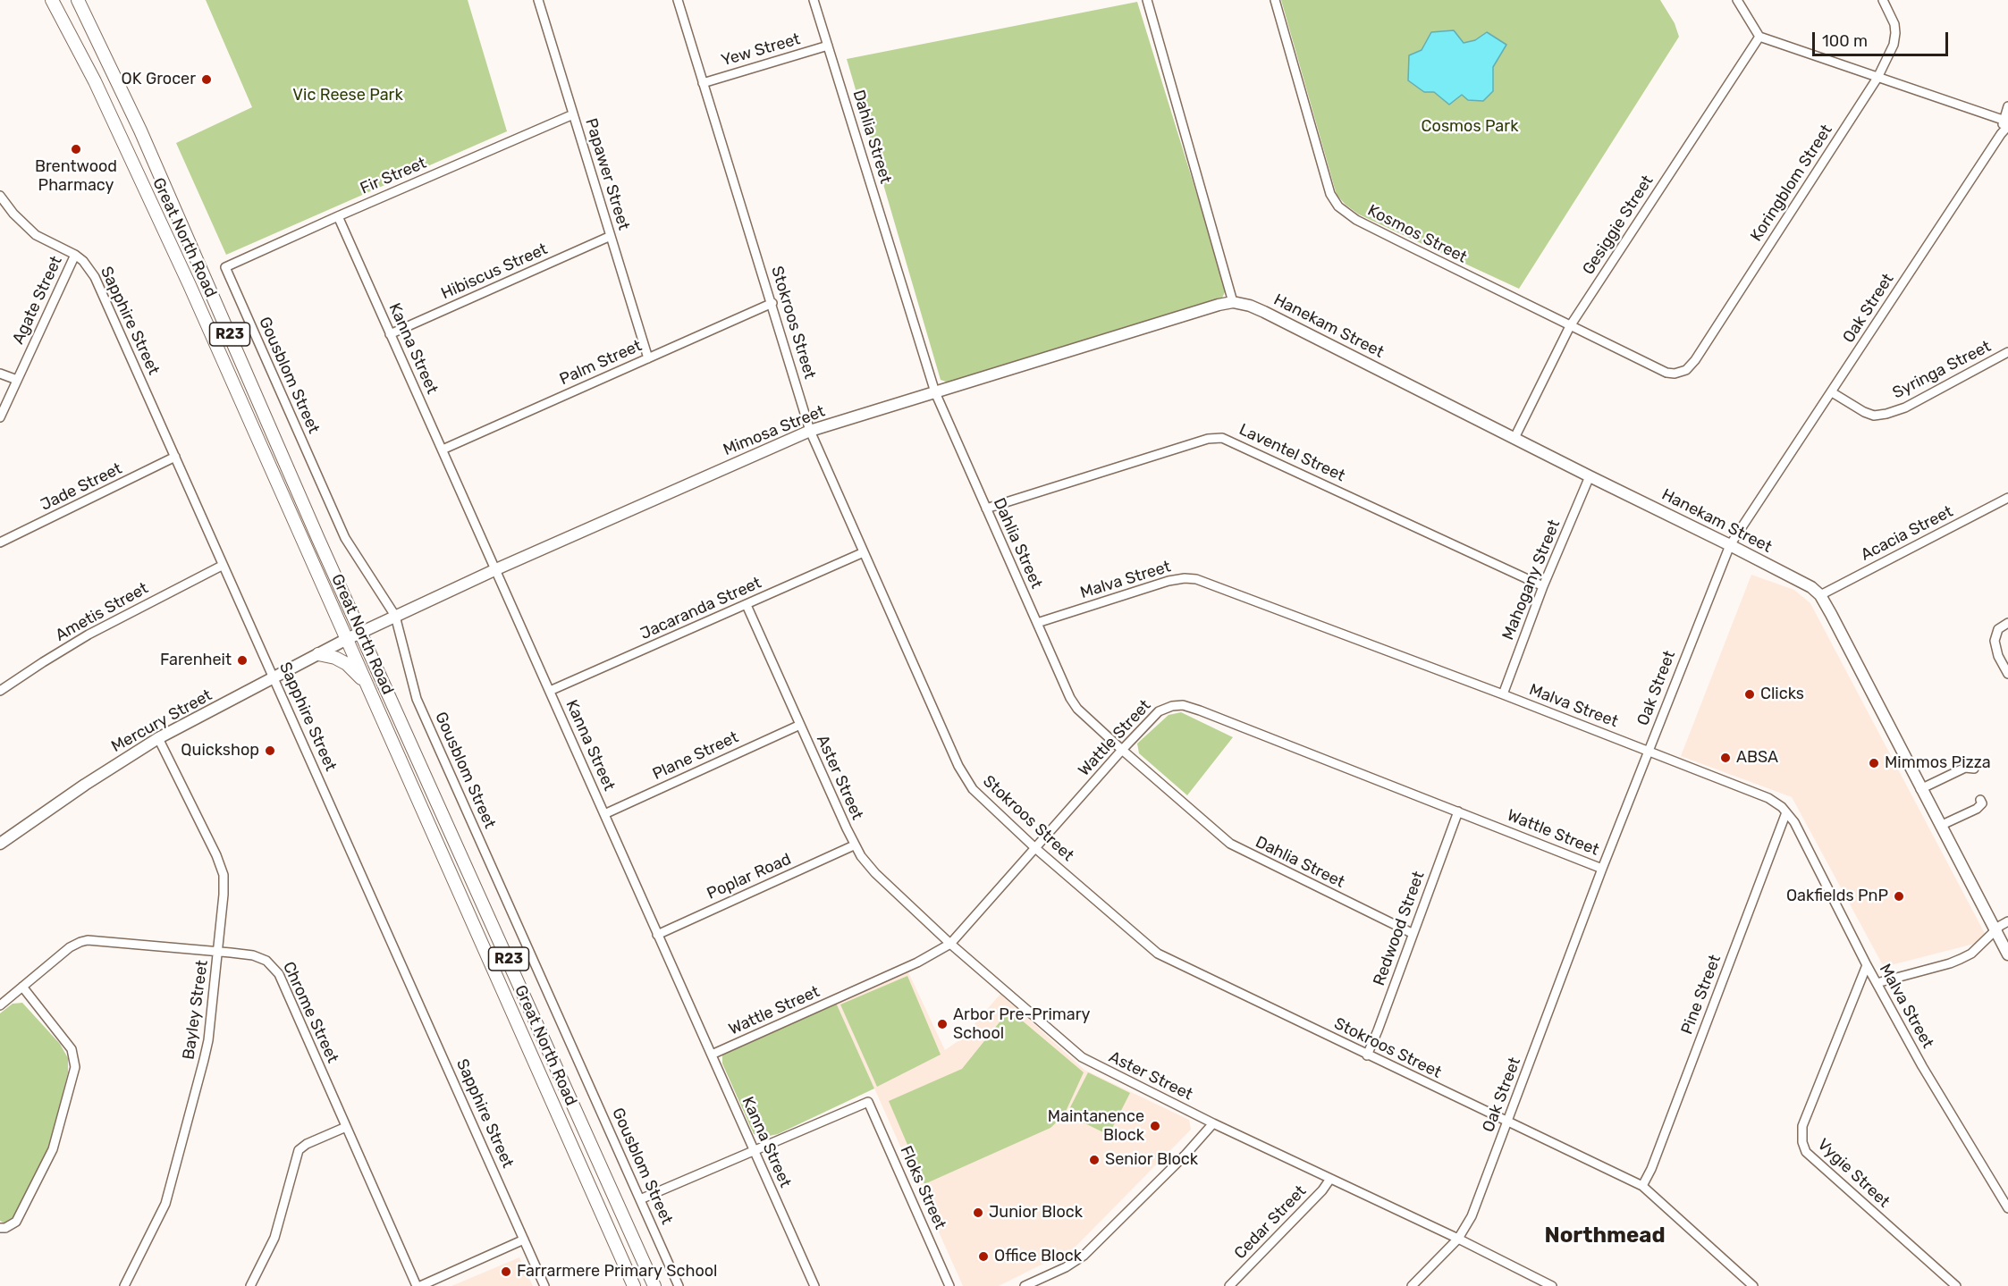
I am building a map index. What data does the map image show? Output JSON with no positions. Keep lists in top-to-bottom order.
{
  "streets": {
    "main road": ["Great North Road", "R23"],
    "street": [
      "Yew Street",
      "Dahlia Street",
      "Papawer Street",
      "Fir Street",
      "Koringblom Street",
      "Gesiggie Street",
      "Kosmos Street",
      "Hibiscus Street",
      "Agate Street",
      "Oak Street",
      "Sapphire Street",
      "Stokroos Street",
      "Hanekam Street",
      "Kanna Street",
      "Palm Street",
      "Syringa Street",
      "Gousblom Street",
      "Mimosa Street",
      "Laventel Street",
      "Jade Street",
      "Acacia Street",
      "Malva Street",
      "Mahogany Street",
      "Jacaranda Street",
      "Ametis Street",
      "Mercury Street",
      "Wattle Street",
      "Plane Street",
      "Aster Street",
      "Poplar Road",
      "Redwood Street",
      "Pine Street",
      "Bayley Street",
      "Chrome Street",
      "Vygie Street",
      "Floks Street",
      "Cedar Street"
    ]
  },
  "crossings": [
    ["Yew Street", "Dahlia Street"],
    ["Yew Street", "Stokroos Street"],
    ["Dahlia Street", "Mimosa Street"],
    ["Dahlia Street", "Laventel Street"],
    ["Dahlia Street", "Malva Street"],
    ["Dahlia Street", "Wattle Street"],
    ["Dahlia Street", "Redwood Street"],
    ["Papawer Street", "Fir Street"],
    ["Papawer Street", "Hibiscus Street"],
    ["Papawer Street", "Palm Street"],
    ["Fir Street", "Kanna Street"],
    ["Fir Street", "Gousblom Street"],
    ["Koringblom Street", "Kosmos Street"],
    ["Gesiggie Street", "Kosmos Street"],
    ["Gesiggie Street", "Hanekam Street"],
    ["Great North Road", "Mimosa Street"],
    ["Great North Road", "Mercury Street"],
    ["Hibiscus Street", "Kanna Street"],
    ["Agate Street", "Sapphire Street"],
    ["Oak Street", "Stokroos Street"],
    ["Oak Street", "Hanekam Street"],
    ["Oak Street", "Syringa Street"],
    ["Oak Street", "Malva Street"],
    ["Oak Street", "Wattle Street"],
    ["Oak Street", "Aster Street"],
    ["Sapphire Street", "Jade Street"],
    ["Sapphire Street", "Ametis Street"],
    ["Sapphire Street", "Mercury Street"],
    ["Stokroos Street", "Palm Street"],
    ["Stokroos Street", "Mimosa Street"],
    ["Stokroos Street", "Jacaranda Street"],
    ["Stokroos Street", "Wattle Street"],
    ["Stokroos Street", "Redwood Street"],
    ["Stokroos Street", "Pine Street"],
    ["Hanekam Street", "Mimosa Street"],
    ["Hanekam Street", "Acacia Street"],
    ["Hanekam Street", "Mahogany Street"],
    ["Kanna Street", "Palm Street"],
    ["Kanna Street", "Mimosa Street"],
    ["Kanna Street", "Jacaranda Street"],
    ["Kanna Street", "Wattle Street"],
    ["Kanna Street", "Plane Street"],
    ["Kanna Street", "Poplar Road"],
    ["Kanna Street", "Floks Street"],
    ["Gousblom Street", "Mimosa Street"],
    ["Mimosa Street", "Mercury Street"],
    ["Laventel Street", "Mahogany Street"],
    ["Malva Street", "Mahogany Street"],
    ["Malva Street", "Pine Street"],
    ["Malva Street", "Vygie Street"],
    ["Jacaranda Street", "Aster Street"],
    ["Mercury Street", "Bayley Street"],
    ["Wattle Street", "Aster Street"],
    ["Wattle Street", "Redwood Street"],
    ["Plane Street", "Aster Street"],
    ["Aster Street", "Poplar Road"],
    ["Aster Street", "Cedar Street"],
    ["Bayley Street", "Chrome Street"]
  ],
  "districts": ["Northmead"],
  "parks": ["Vic Reese Park", "Cosmos Park"],
  "places": [
    "OK Grocer",
    "Brentwood Pharmacy",
    "Farenheit",
    "Clicks",
    "Quickshop",
    "ABSA",
    "Mimmos Pizza",
    "Oakfields PnP",
    "Arbor Pre-Primary School",
    "Maintanence Block",
    "Senior Block",
    "Junior Block",
    "Office Block",
    "Farrarmere Primary School"
  ],
  "scale_bar": "100 m"
}
